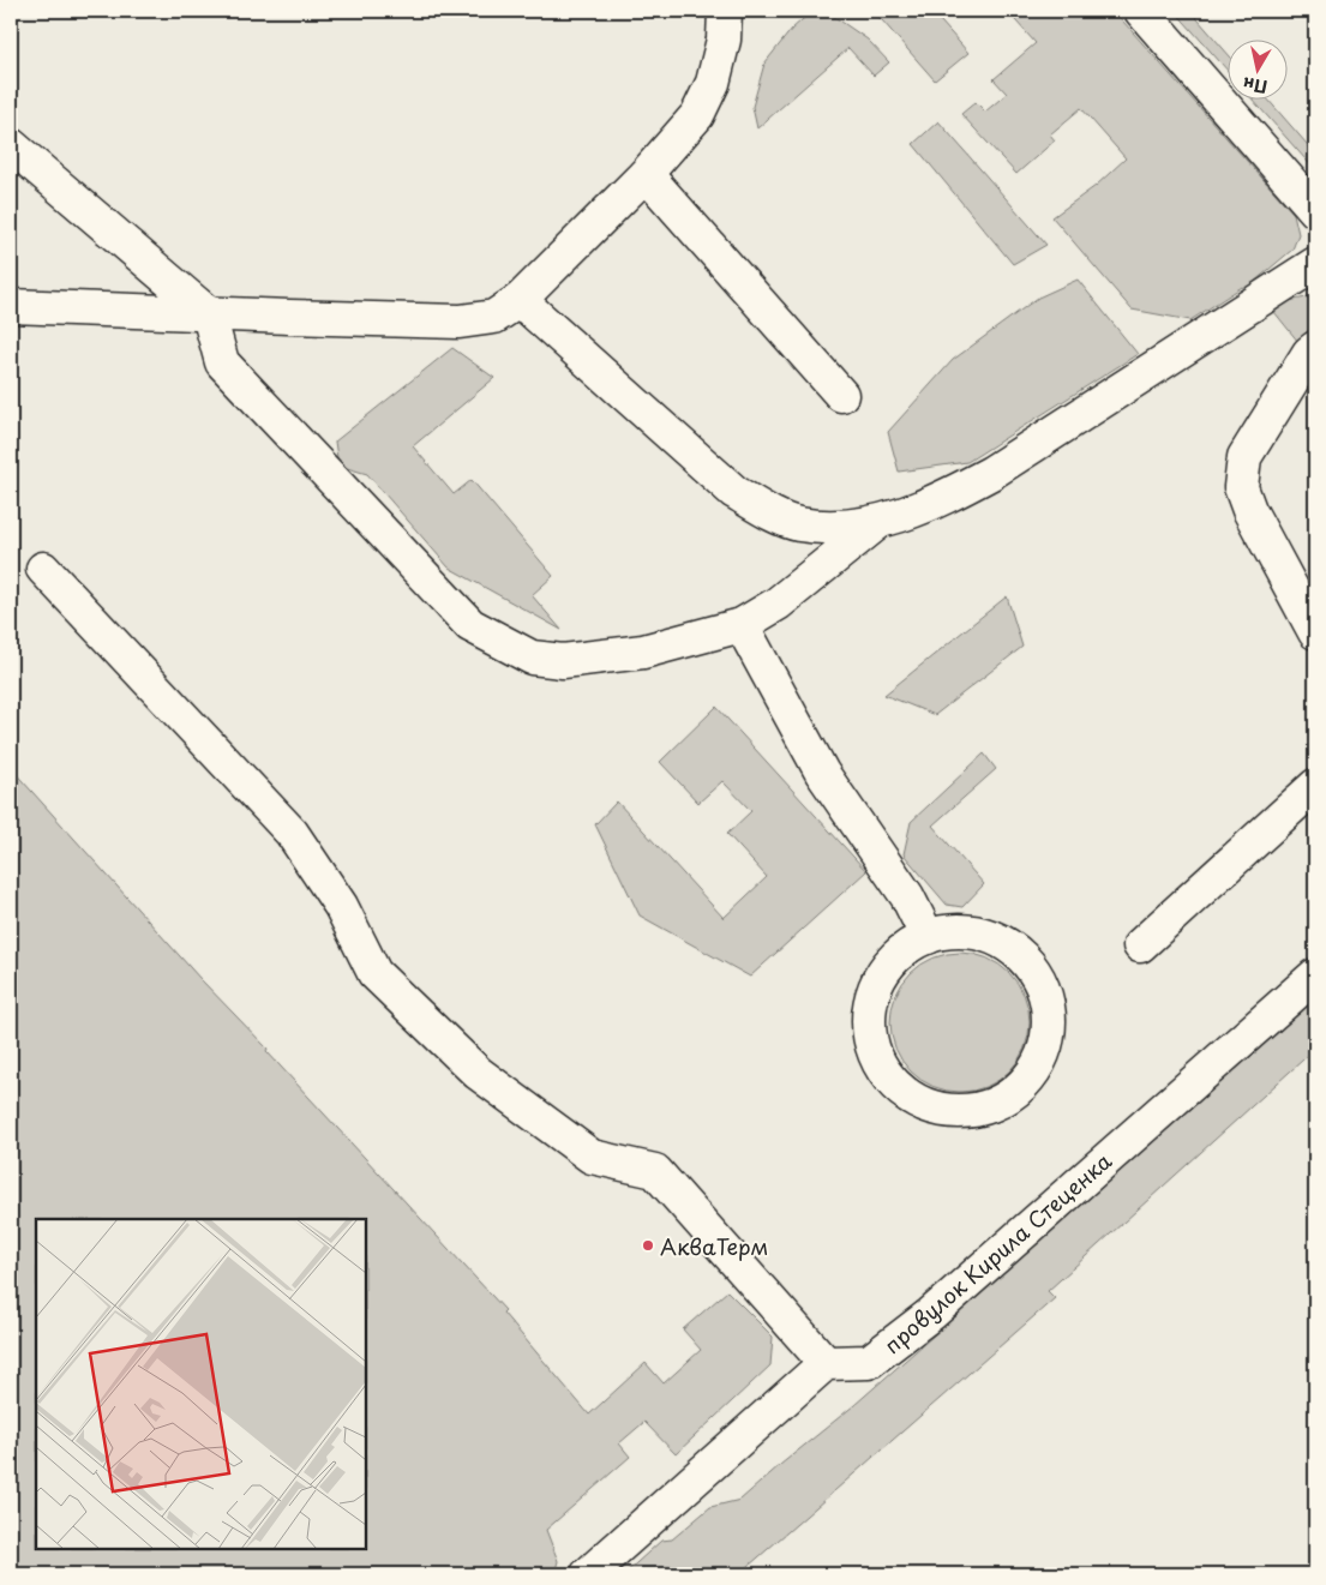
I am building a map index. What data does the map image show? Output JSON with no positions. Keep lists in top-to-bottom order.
{
  "streets": {
    "street": ["провулок Кирила Стеценка"]
  },
  "places": ["АкваТерм"],
  "north": "bottom"
}
